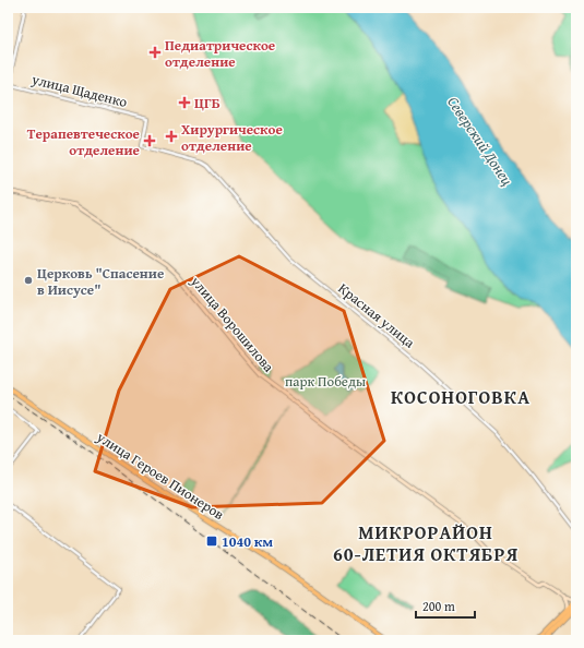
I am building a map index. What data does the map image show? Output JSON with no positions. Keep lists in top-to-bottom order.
{
  "streets": {
    "main road": ["улица Ворошилова", "улица Героев Пионеров"],
    "street": ["улица Щаденко", "Красная улица"]
  },
  "crossings": [
    ["улица Щаденко", "Красная улица"]
  ],
  "districts": ["КОСОНОГОВКА", "МИКРОРАЙОН 60-ЛЕТИЯ ОКТЯБРЯ"],
  "water": ["Северский Донец"],
  "parks": ["парк Победы"],
  "places": {
    "health": [
      "Педиатрическое отделение",
      "ЦГБ",
      "Хирургическое отделение",
      "Терапевтеческое отделение"
    ],
    "other": ["Церковь \"Спасение в Иисусе\""],
    "transit": ["1040 км"]
  },
  "scale_bar": "200 m"
}
